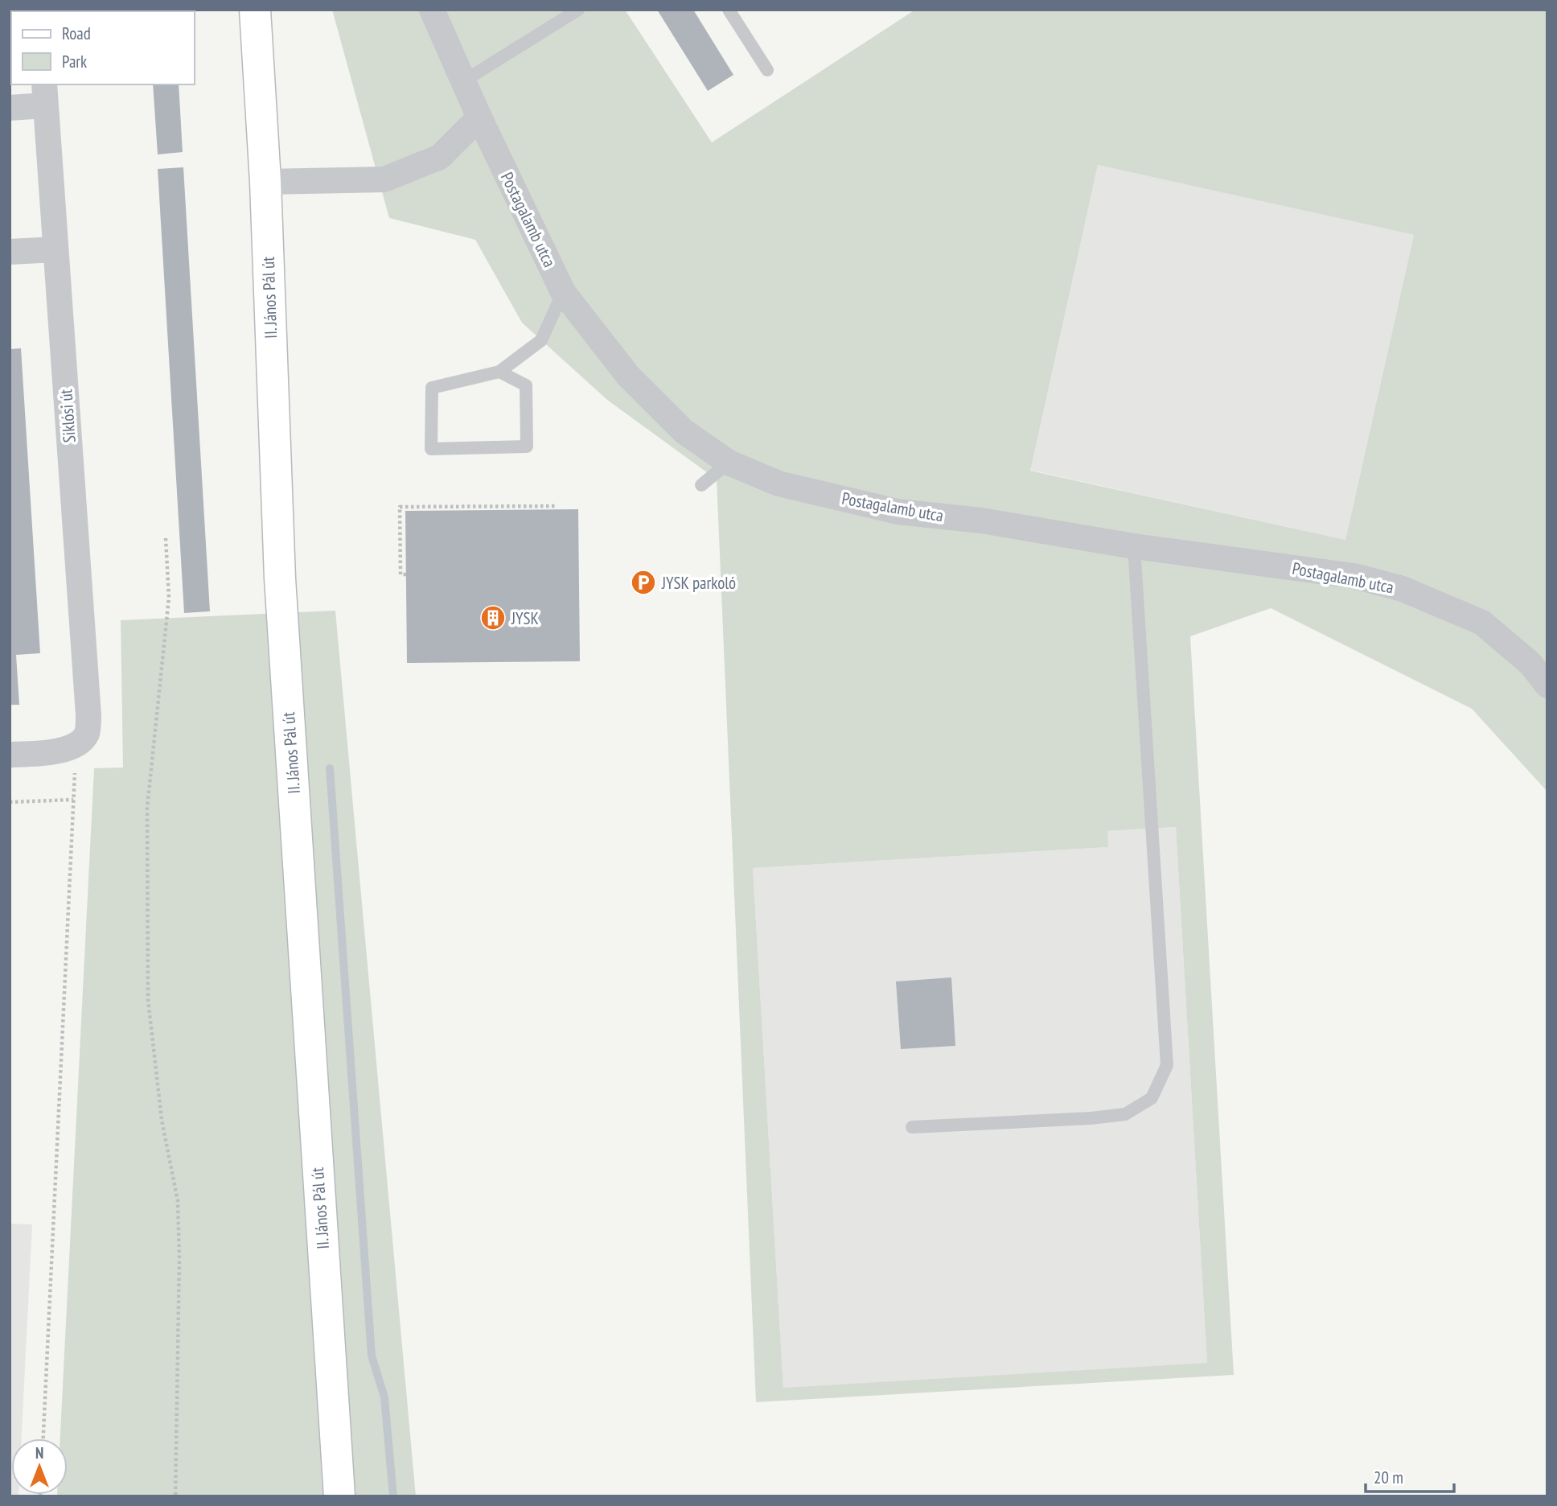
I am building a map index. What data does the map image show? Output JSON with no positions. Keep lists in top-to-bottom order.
{
  "streets": {
    "main road": ["II. János Pál út"],
    "street": ["Postagalamb utca", "Siklósi út"]
  },
  "places": {
    "parking": ["JYSK parkoló"],
    "building": ["JYSK"]
  },
  "legend": ["Road", "Park"],
  "scale_bar": "20 m",
  "north": "top"
}
